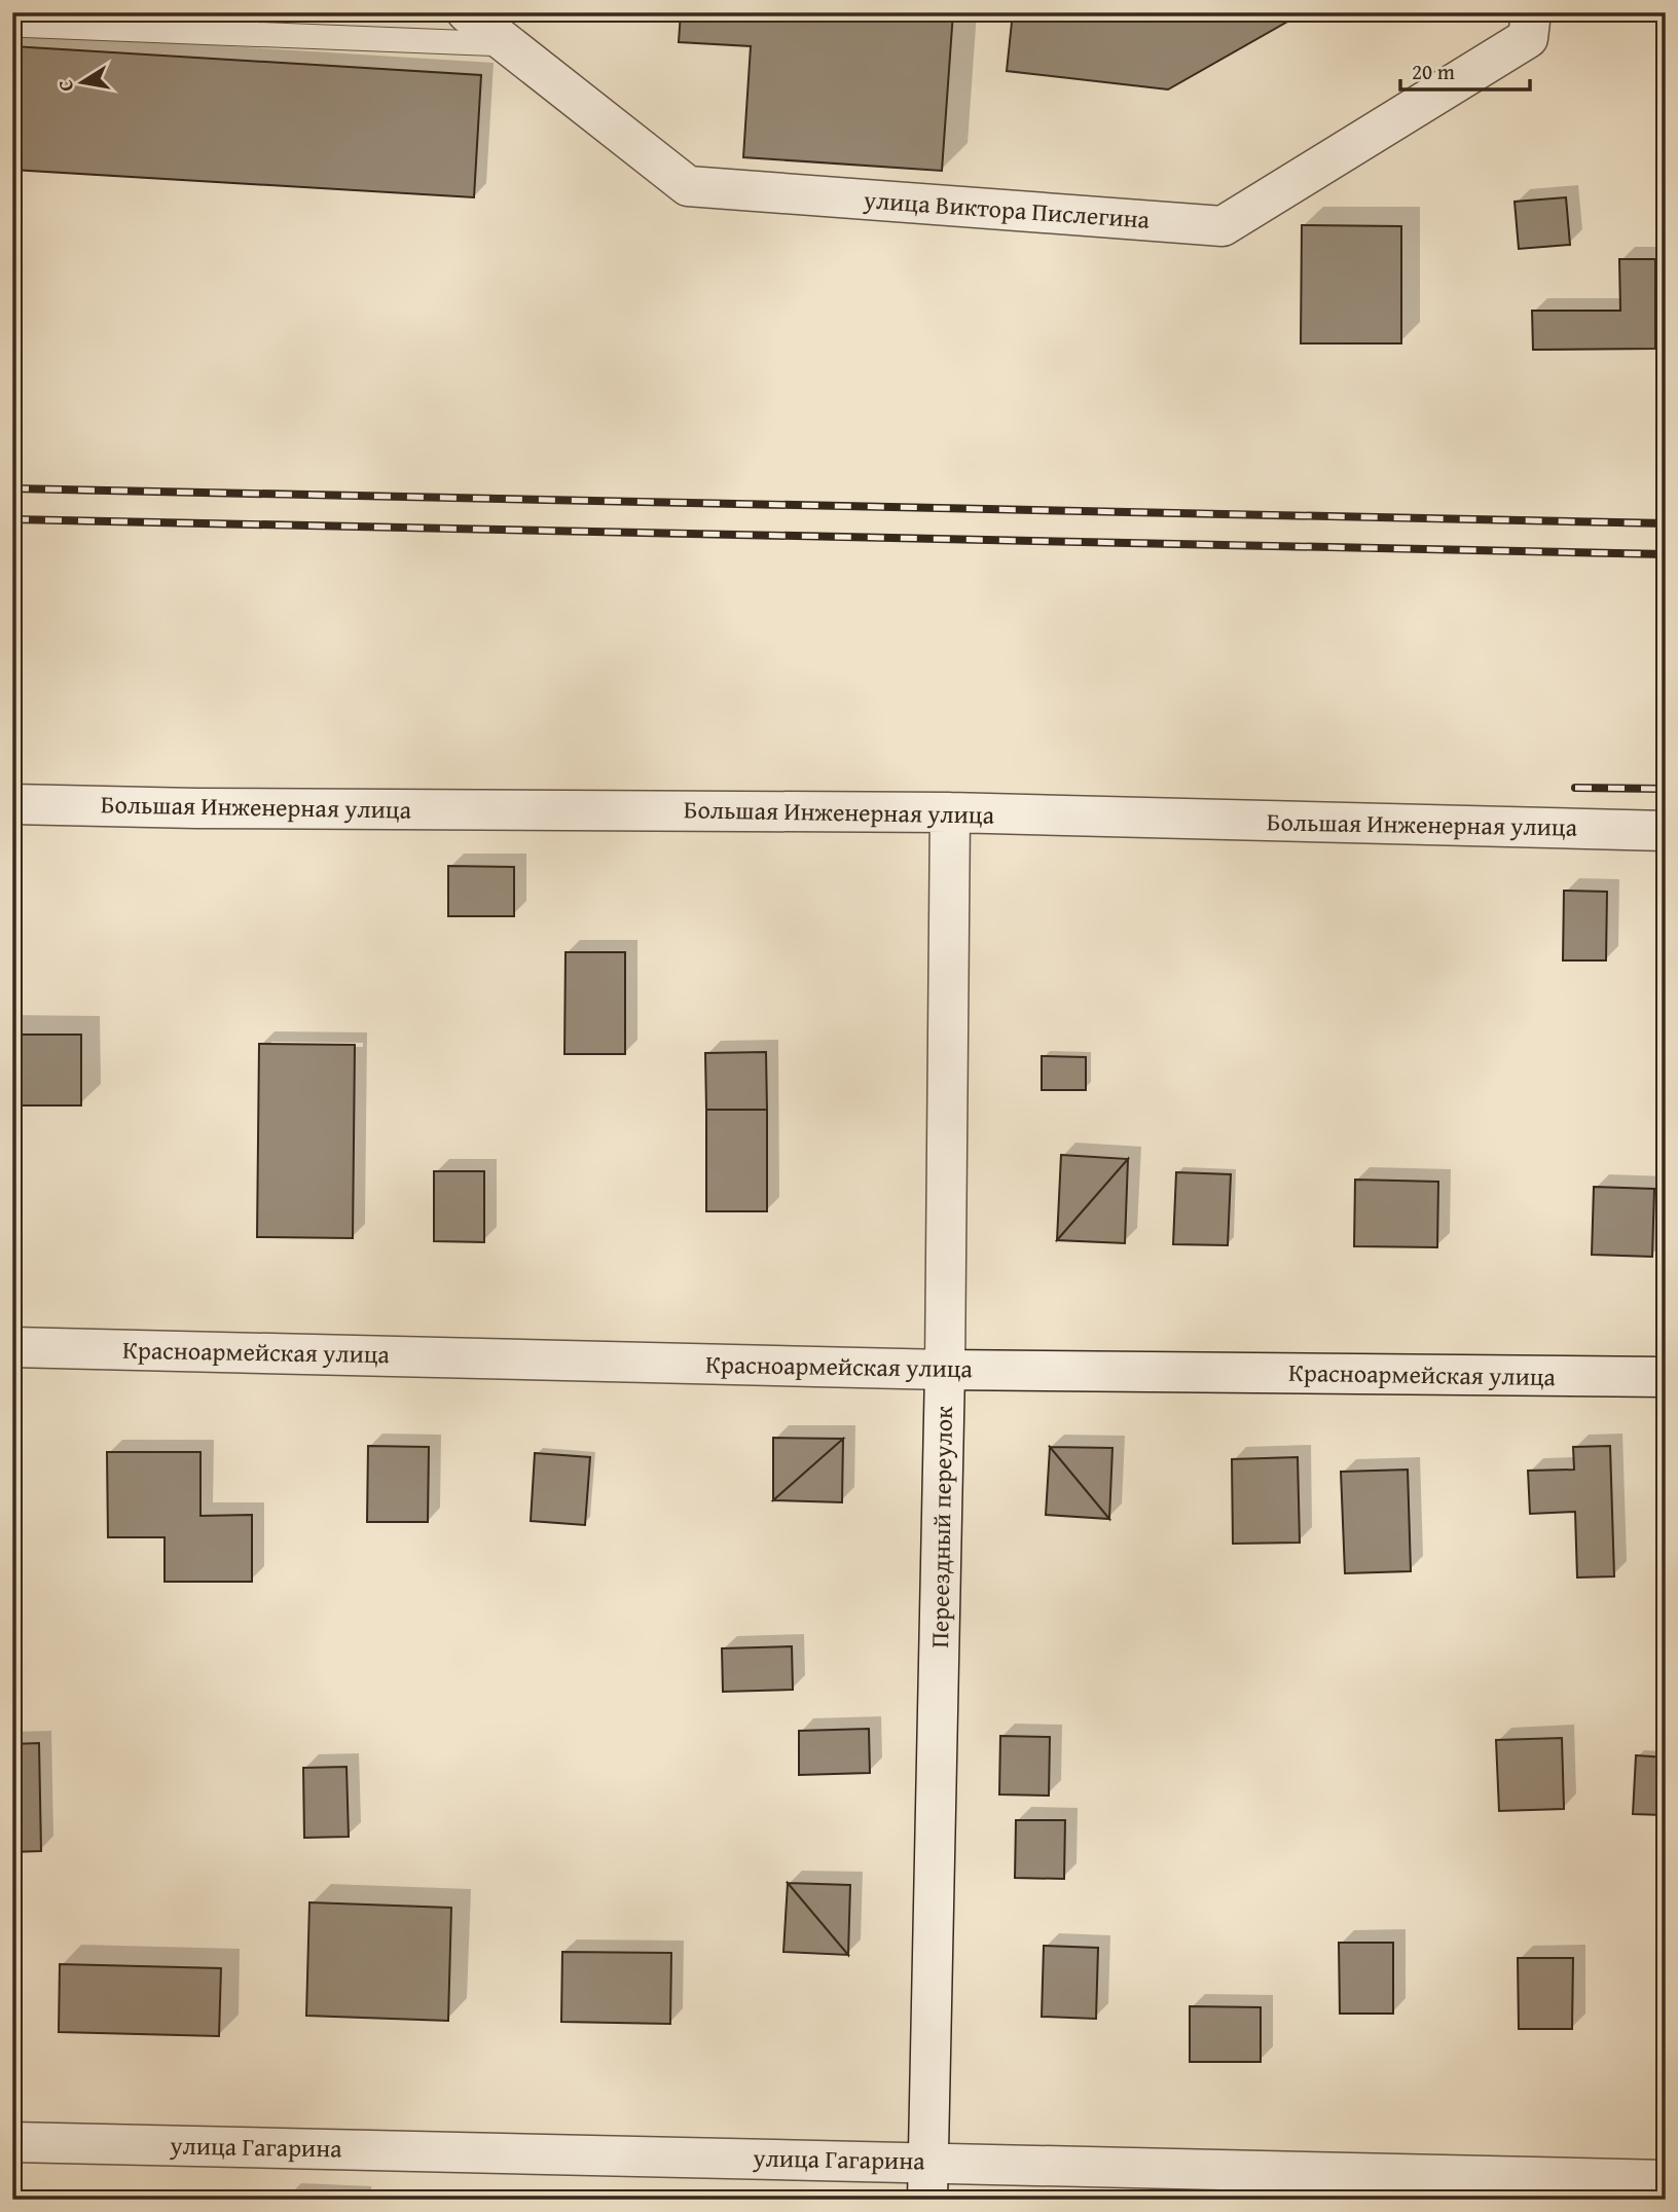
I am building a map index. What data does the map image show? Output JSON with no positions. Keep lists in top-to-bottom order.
{
  "streets": {
    "street": [
      "улица Виктора Пислегина",
      "Большая Инженерная улица",
      "Красноармейская улица",
      "Переездный переулок",
      "улица Гагарина"
    ]
  },
  "crossings": [
    ["Большая Инженерная улица", "Переездный переулок"],
    ["Красноармейская улица", "Переездный переулок"],
    ["Переездный переулок", "улица Гагарина"]
  ],
  "scale_bar": "20 m",
  "north": "left"
}
